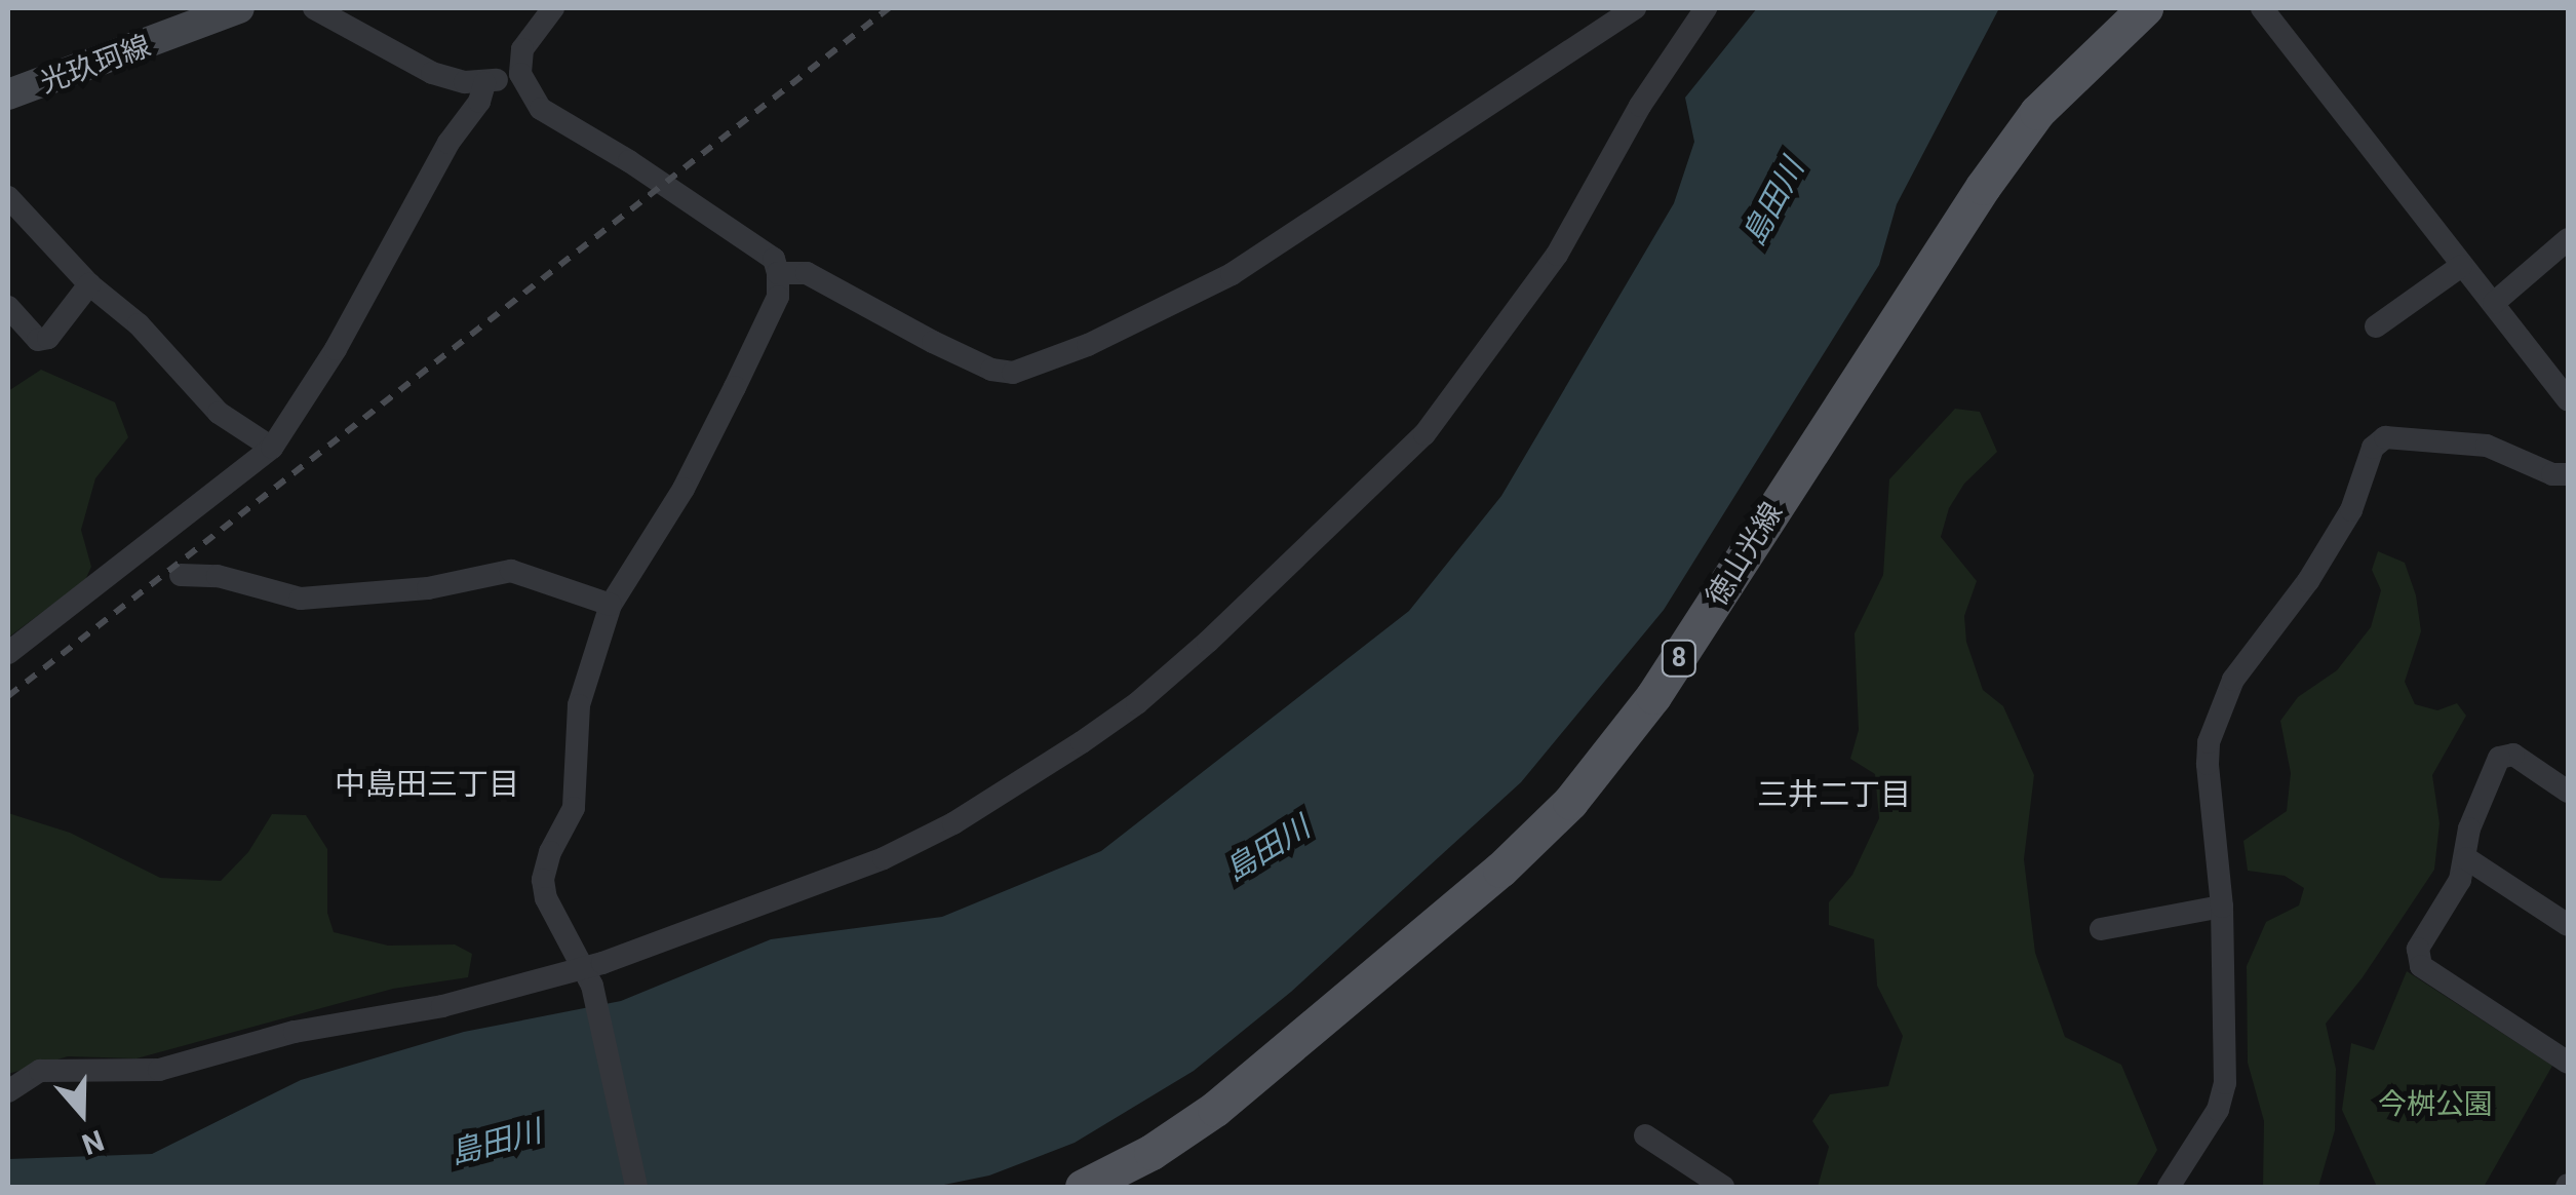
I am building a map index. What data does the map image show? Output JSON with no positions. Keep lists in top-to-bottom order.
{
  "streets": {
    "main road": ["光玖珂線", "徳山光線", "8"]
  },
  "districts": ["中島田三丁目", "三井二丁目"],
  "water": ["島田川"],
  "parks": ["今桝公園"],
  "north": "bottom"
}
